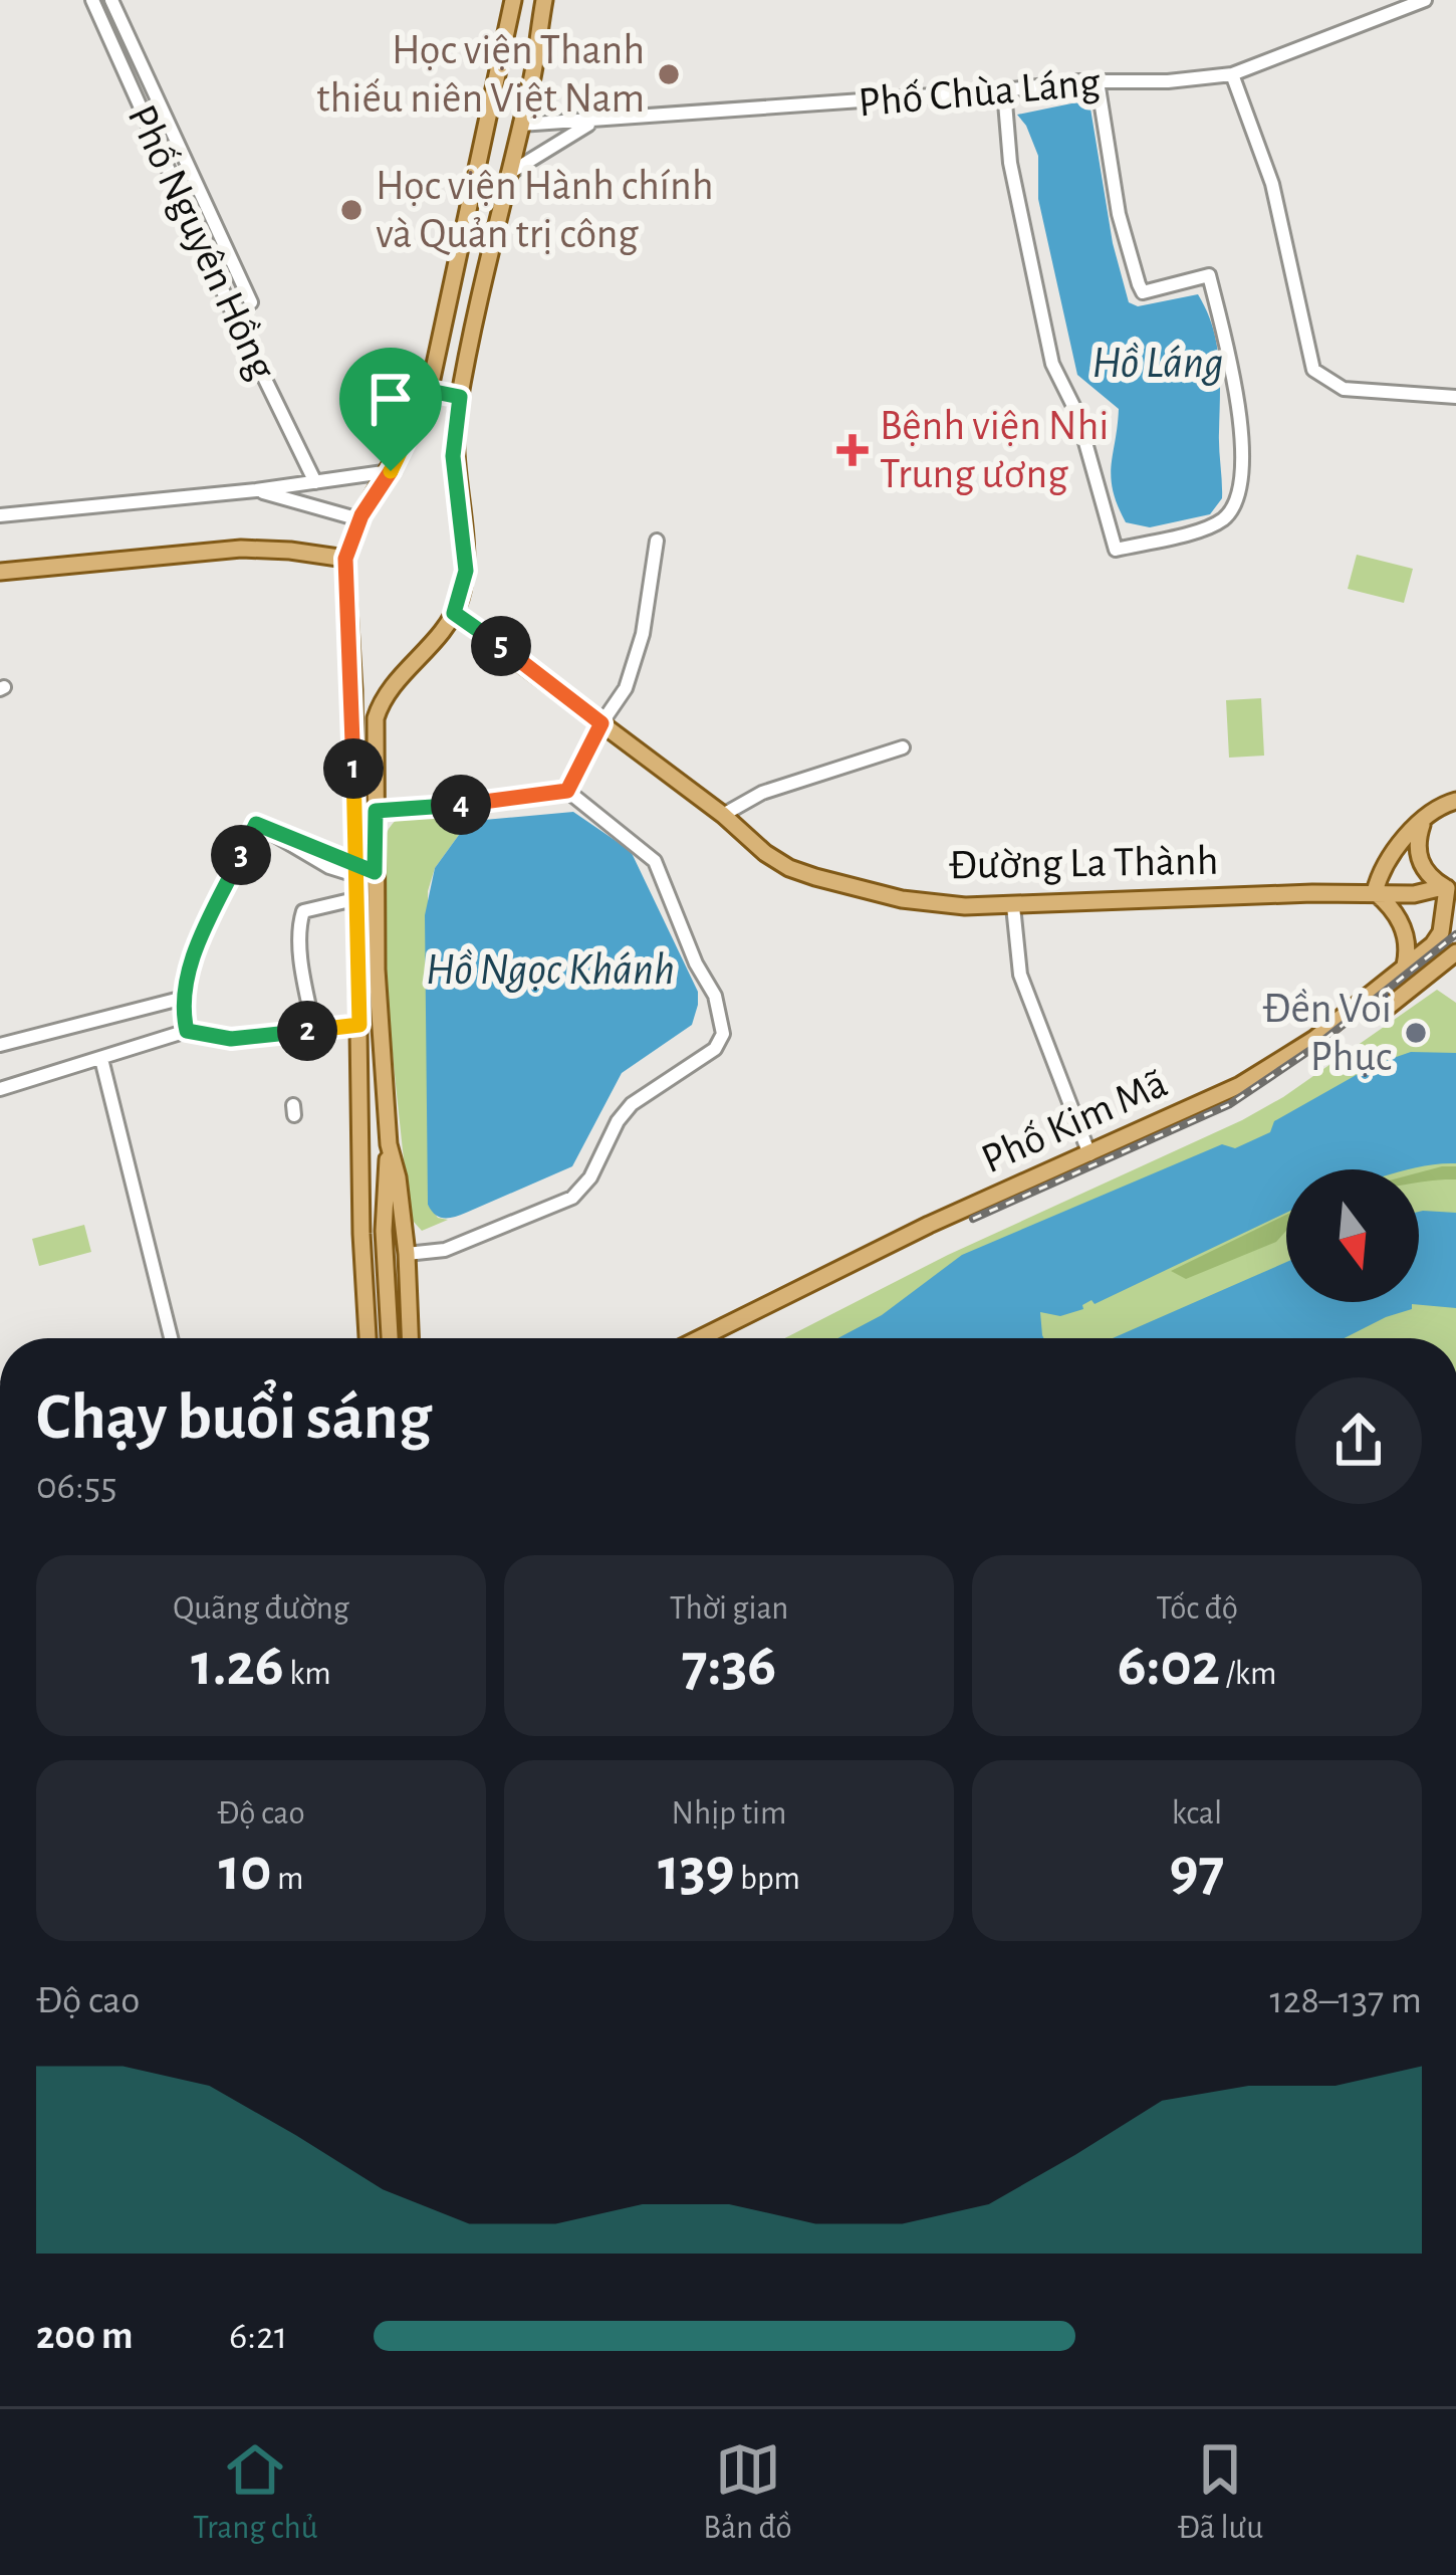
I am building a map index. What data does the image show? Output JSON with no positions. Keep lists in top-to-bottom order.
{
  "streets": {
    "main road": ["Đường La Thành", "Phố Kim Mã"],
    "street": ["Phố Chùa Láng", "Phố Nguyên Hồng"]
  },
  "crossings": [
    ["Đường La Thành", "Phố Kim Mã"]
  ],
  "water": ["Hồ Láng", "Hồ Ngọc Khánh"],
  "places": {
    "other": ["Học viện Thanh thiếu niên Việt Nam", "Học viện Hành chính và Quản trị công", "Đền Voi Phục"],
    "health": ["Bệnh viện Nhi Trung ương"]
  },
  "north": "bottom",
  "page": {
    "pins": [
      "5",
      "1",
      "4",
      "3",
      "2"
    ],
    "heading": ["Chạy buổi sáng", "06:55"],
    "stats": [
      ["Quãng đường", "1.26 km"],
      ["Thời gian", "7:36"],
      ["Tốc độ", "6:02 /km"],
      ["Độ cao", "10 m"],
      ["Nhịp tim", "139 bpm"],
      ["kcal", "97"]
    ],
    "chart": ["Độ cao", "128–137 m"],
    "list": [
      {
        "name": "200 m",
        "note": "6:21"
      }
    ],
    "tabs": ["Trang chủ", "Bản đồ", "Đã lưu"]
  }
}
